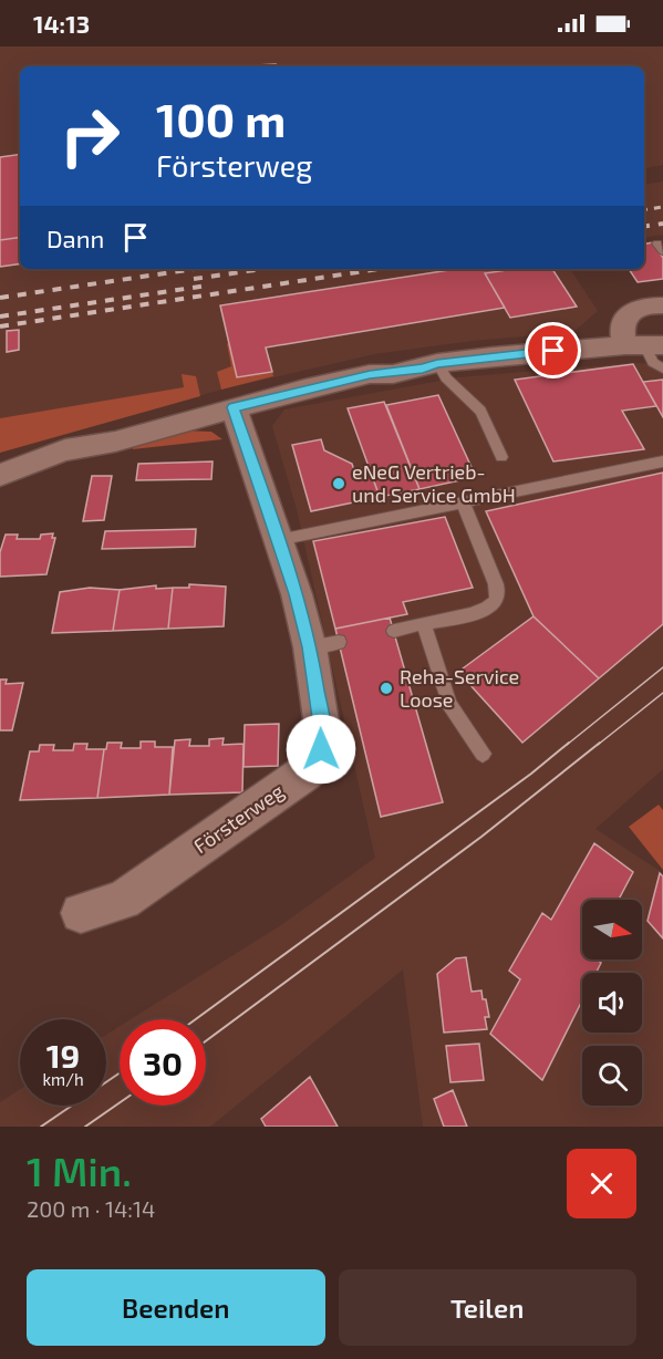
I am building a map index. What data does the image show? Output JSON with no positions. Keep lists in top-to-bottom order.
{
  "streets": {
    "street": ["Försterweg"]
  },
  "places": ["eNeG Vertrieb- und Service GmbH", "Reha-Service Loose"],
  "north": "right",
  "page": {
    "status": "14:13",
    "turn": ["100 m", "Försterweg"],
    "then": "Dann",
    "speed": "19 km/h",
    "limit": "30",
    "heading": ["1 Min.", "200 m · 14:14"],
    "buttons": ["Beenden", "Teilen"]
  }
}
